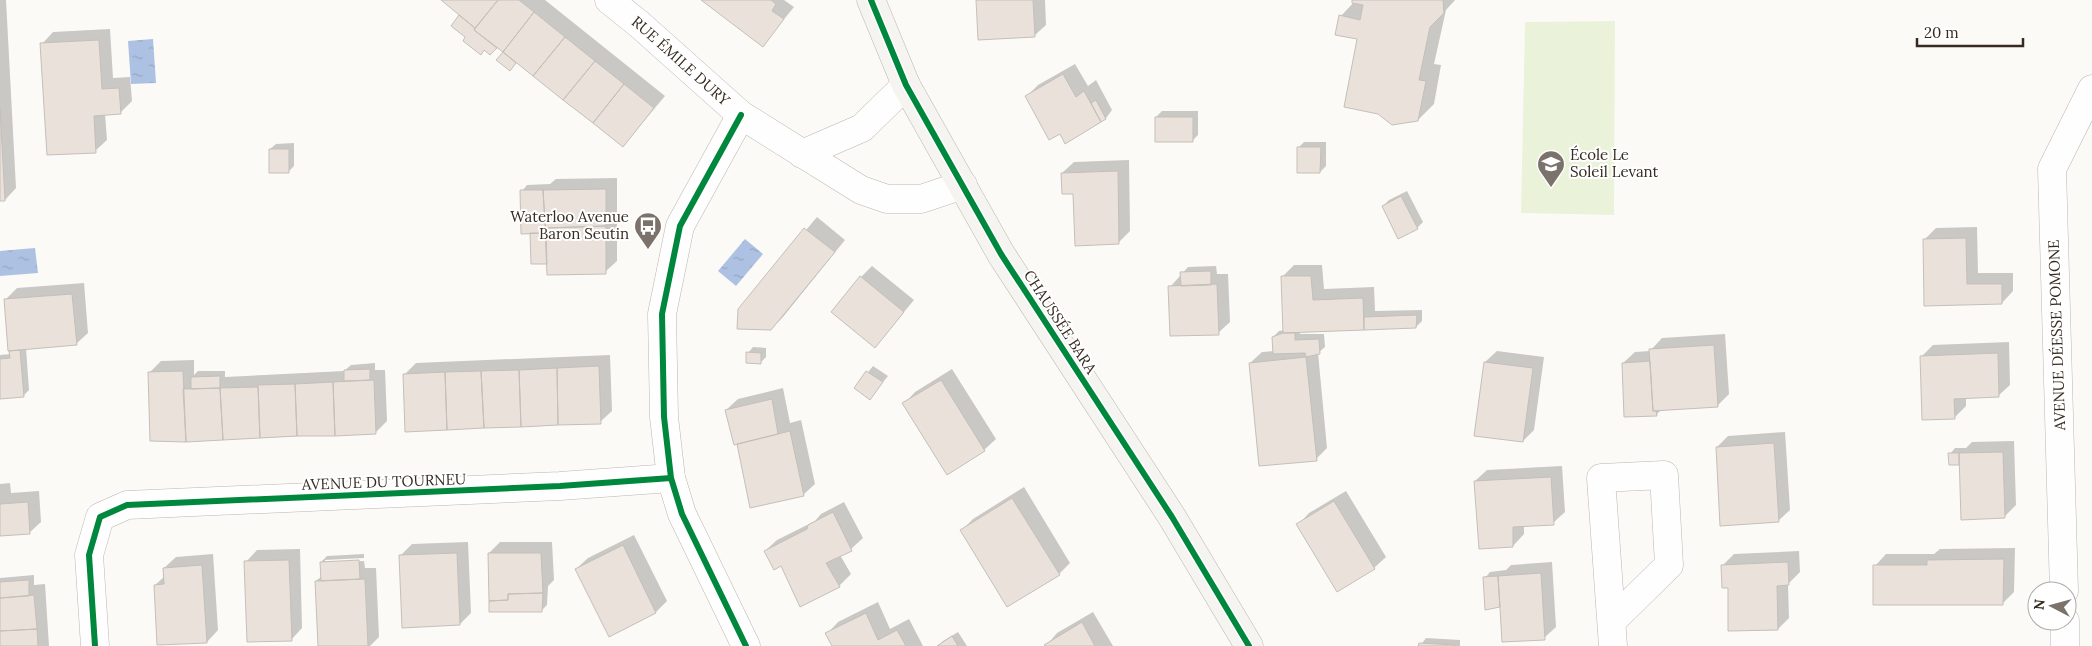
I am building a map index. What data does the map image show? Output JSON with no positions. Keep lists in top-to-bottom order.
{
  "streets": {
    "main road": ["CHAUSSÉE BARA"],
    "street": ["RUE ÉMILE DURY", "AVENUE DÉESSE POMONE", "AVENUE DU TOURNEU"]
  },
  "crossings": [
    ["RUE ÉMILE DURY", "CHAUSSÉE BARA"]
  ],
  "places": {
    "school or university": ["École Le Soleil Levant"],
    "bus stop": ["Waterloo Avenue Baron Seutin"]
  },
  "scale_bar": "20 m",
  "north": "left"
}
